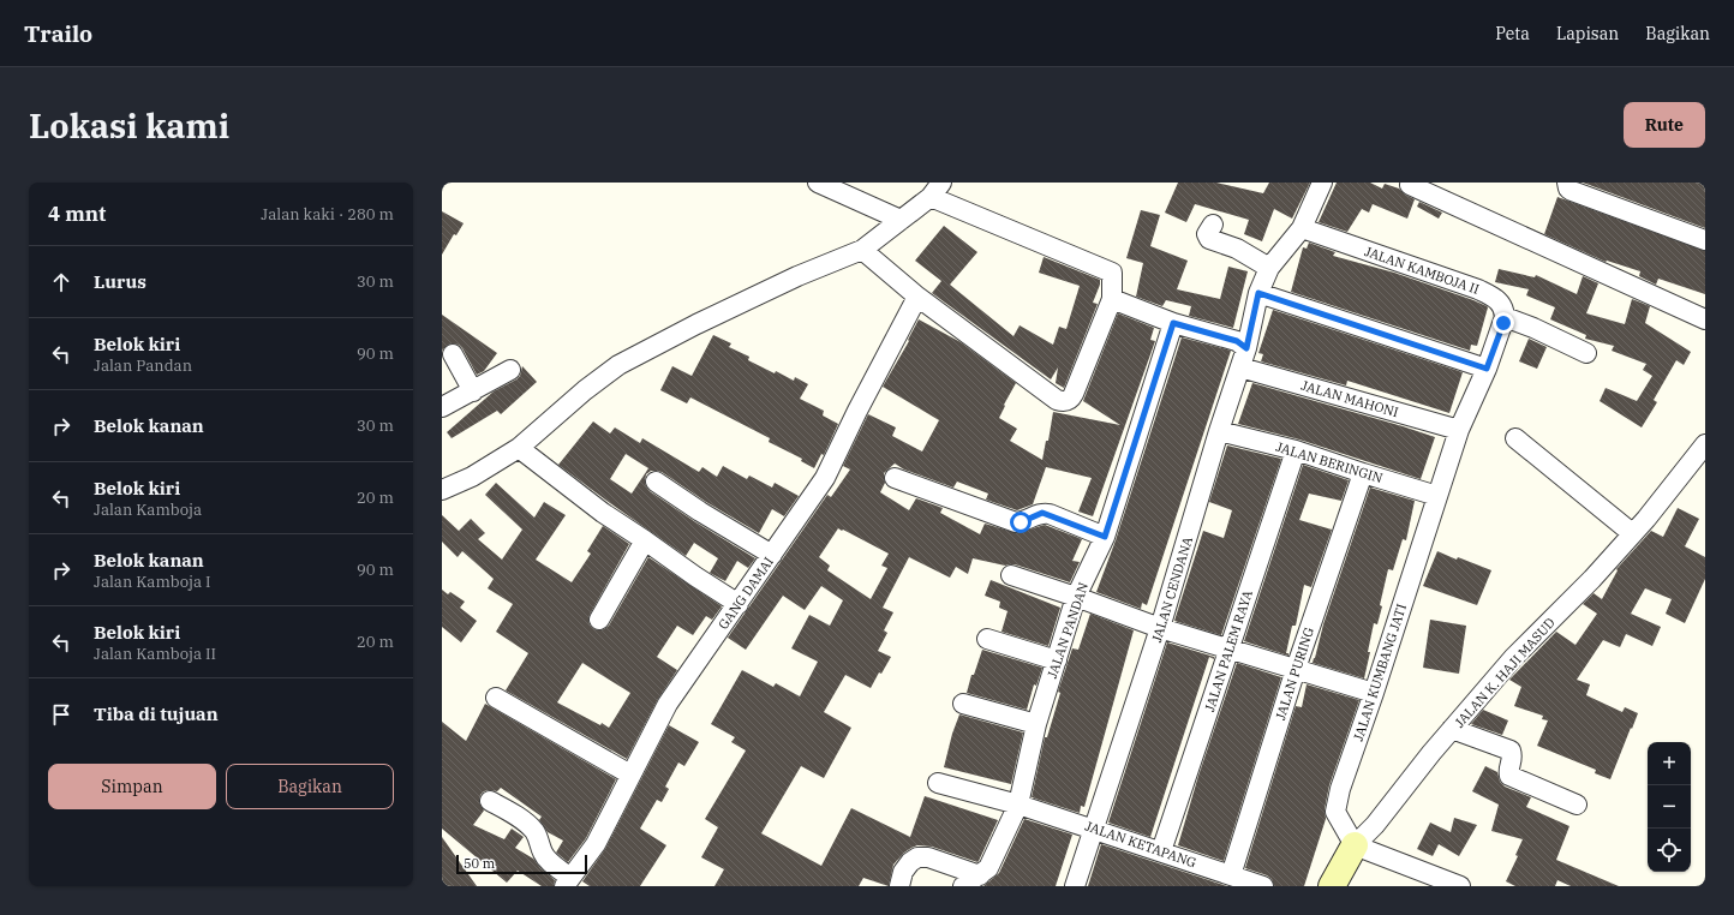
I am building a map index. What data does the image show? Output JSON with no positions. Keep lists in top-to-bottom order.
{
  "streets": {
    "street": [
      "JALAN KAMBOJA II",
      "JALAN MAHONI",
      "JALAN BERINGIN",
      "JALAN CENDANA",
      "GANG DAMAI",
      "JALAN PANDAN",
      "JALAN PALEM RAYA",
      "JALAN KUMBANG JATI",
      "JALAN K. HAJI MASUD",
      "JALAN PURING",
      "JALAN KETAPANG"
    ]
  },
  "crossings": [
    ["JALAN KAMBOJA II", "JALAN CENDANA"],
    ["JALAN MAHONI", "JALAN CENDANA"],
    ["JALAN MAHONI", "JALAN KUMBANG JATI"],
    ["JALAN BERINGIN", "JALAN CENDANA"],
    ["JALAN BERINGIN", "JALAN PALEM RAYA"],
    ["JALAN BERINGIN", "JALAN KUMBANG JATI"],
    ["JALAN BERINGIN", "JALAN PURING"],
    ["JALAN CENDANA", "JALAN KETAPANG"],
    ["JALAN PANDAN", "JALAN KETAPANG"],
    ["JALAN PALEM RAYA", "JALAN KETAPANG"],
    ["JALAN KUMBANG JATI", "JALAN K. HAJI MASUD"],
    ["JALAN PURING", "JALAN KETAPANG"]
  ],
  "scale_bar": "50 m",
  "page": {
    "header": "Trailo",
    "nav": ["Peta", "Lapisan", "Bagikan"],
    "buttons": [
      "Rute",
      ["Simpan", "Bagikan"]
    ],
    "title": "Lokasi kami",
    "heading": ["4 mnt", "Jalan kaki · 280 m"],
    "list": [
      ["Lurus", "30 m"],
      ["Belok kiri", "Jalan Pandan", "90 m"],
      ["Belok kanan", "30 m"],
      ["Belok kiri", "Jalan Kamboja", "20 m"],
      ["Belok kanan", "Jalan Kamboja I", "90 m"],
      ["Belok kiri", "Jalan Kamboja II", "20 m"],
      "Tiba di tujuan"
    ],
    "map_buttons": ["+", "−"],
    "scale": "50 m"
  }
}
